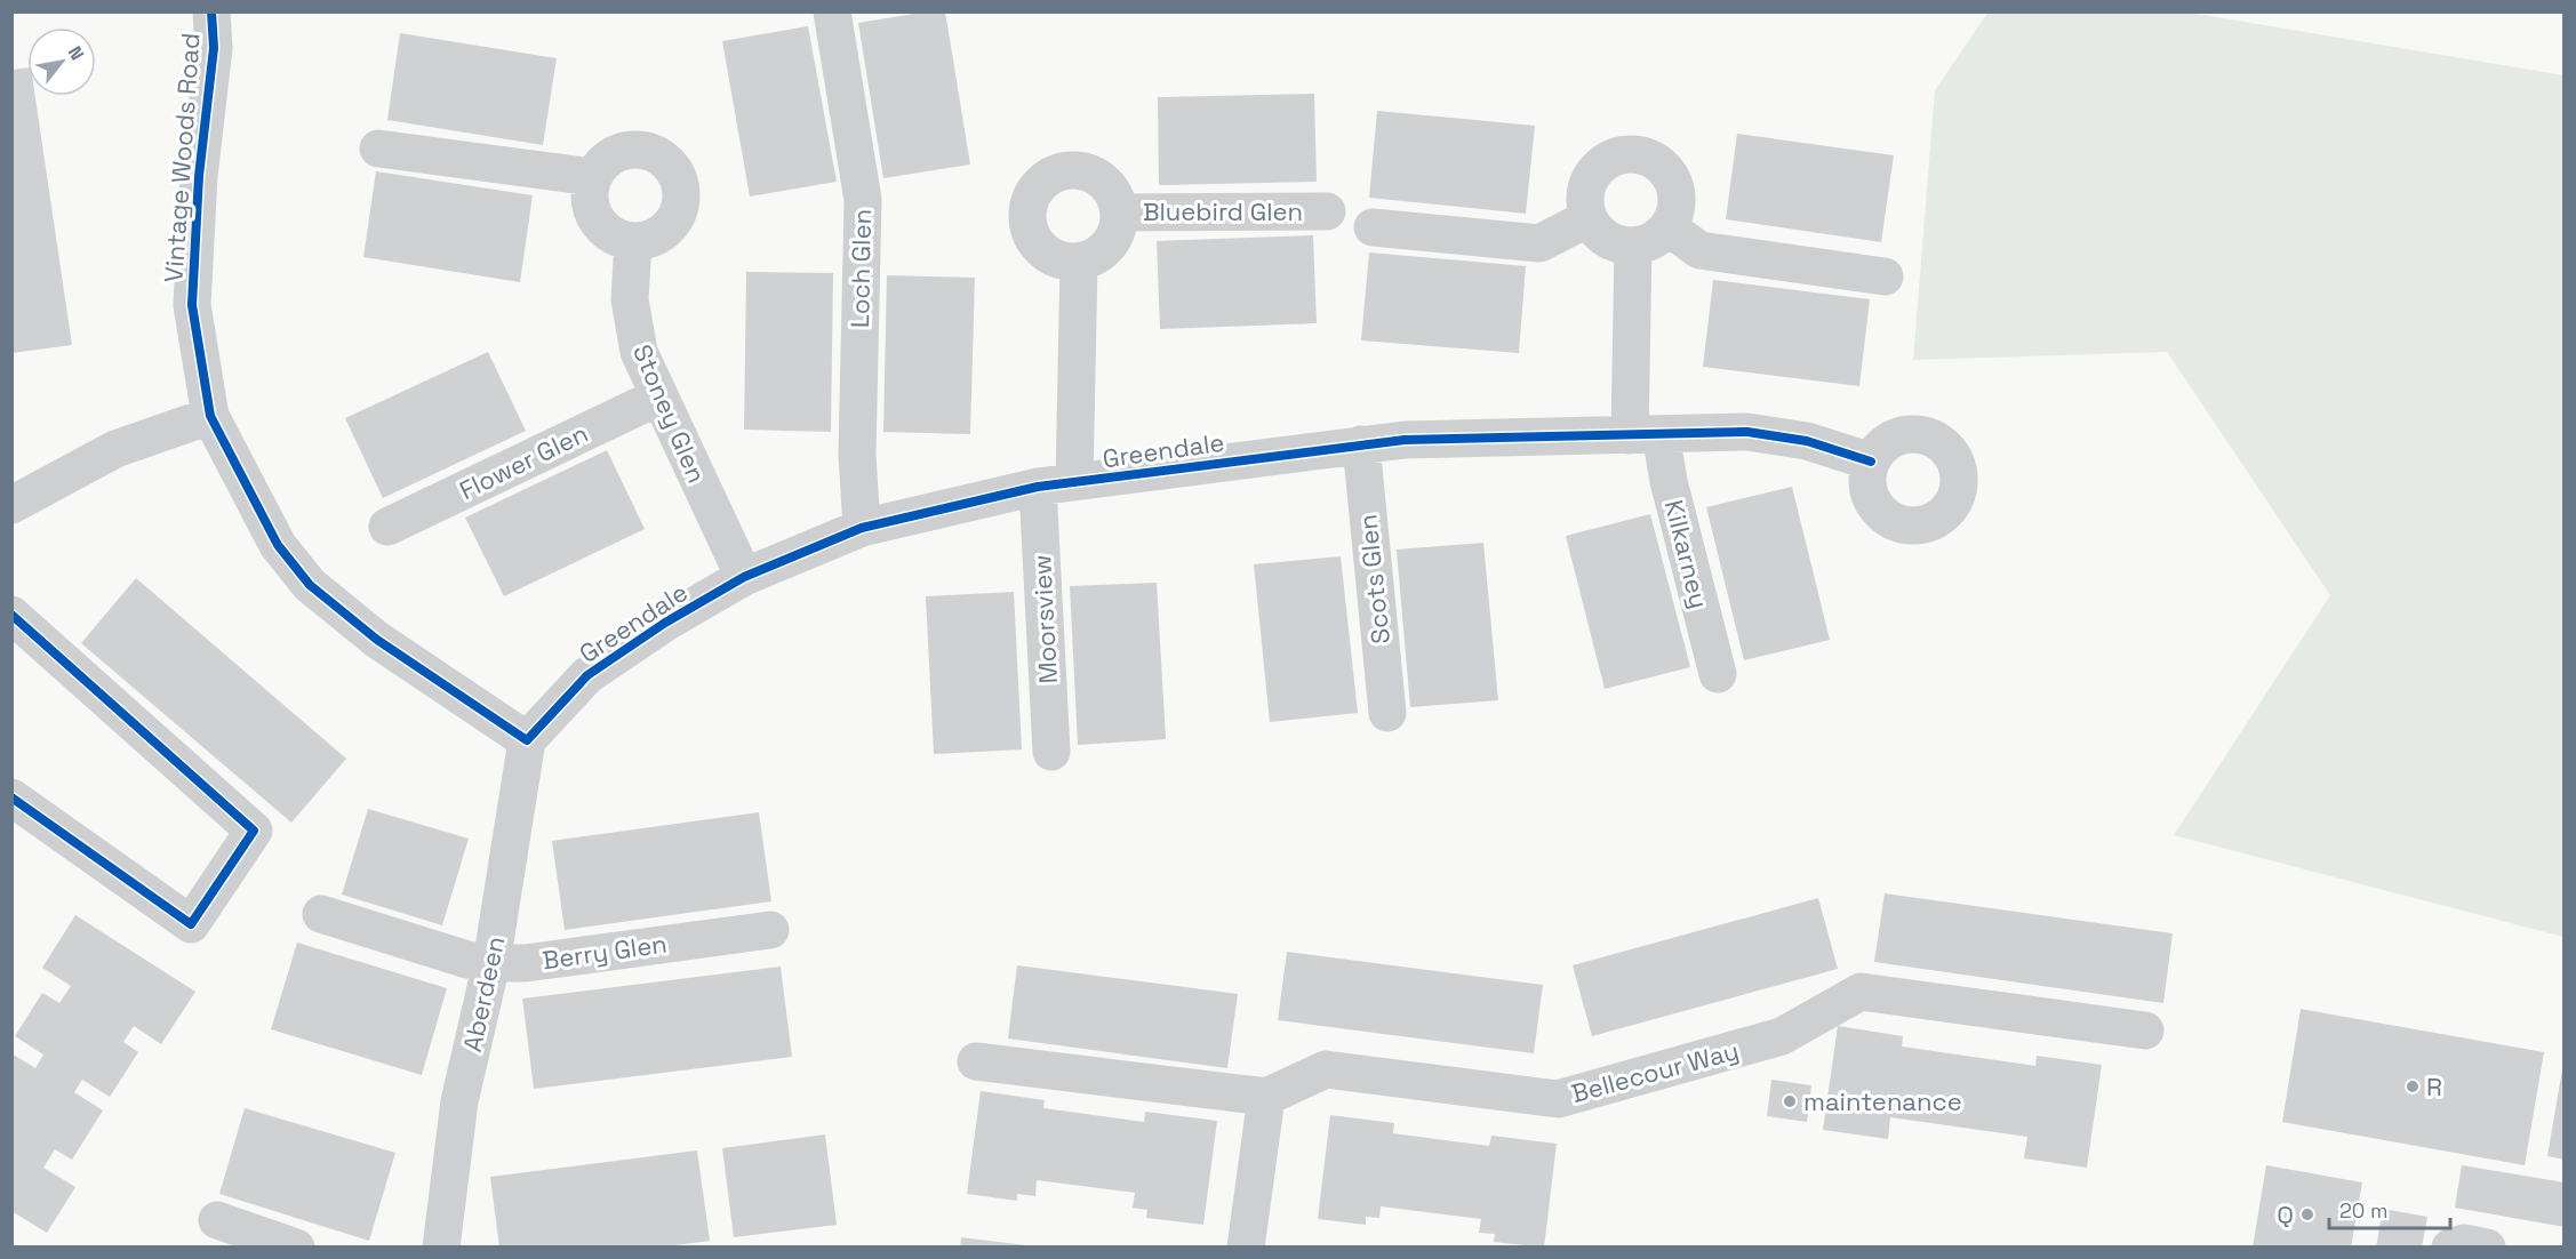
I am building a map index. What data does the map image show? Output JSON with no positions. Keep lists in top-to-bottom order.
{
  "streets": {
    "street": [
      "Vintage Woods Road",
      "Bluebird Glen",
      "Loch Glen",
      "Stoney Glen",
      "Greendale",
      "Flower Glen",
      "Kilkarney",
      "Scots Glen",
      "Moorsview",
      "Berry Glen",
      "Aberdeen",
      "Bellecour Way"
    ]
  },
  "crossings": [
    ["Vintage Woods Road", "Greendale"],
    ["Vintage Woods Road", "Aberdeen"],
    ["Loch Glen", "Greendale"],
    ["Stoney Glen", "Greendale"],
    ["Stoney Glen", "Flower Glen"],
    ["Greendale", "Kilkarney"],
    ["Greendale", "Scots Glen"],
    ["Greendale", "Moorsview"],
    ["Greendale", "Aberdeen"],
    ["Berry Glen", "Aberdeen"]
  ],
  "places": ["R", "maintenance", "Q"],
  "scale_bar": "20 m",
  "north": "top right"
}
